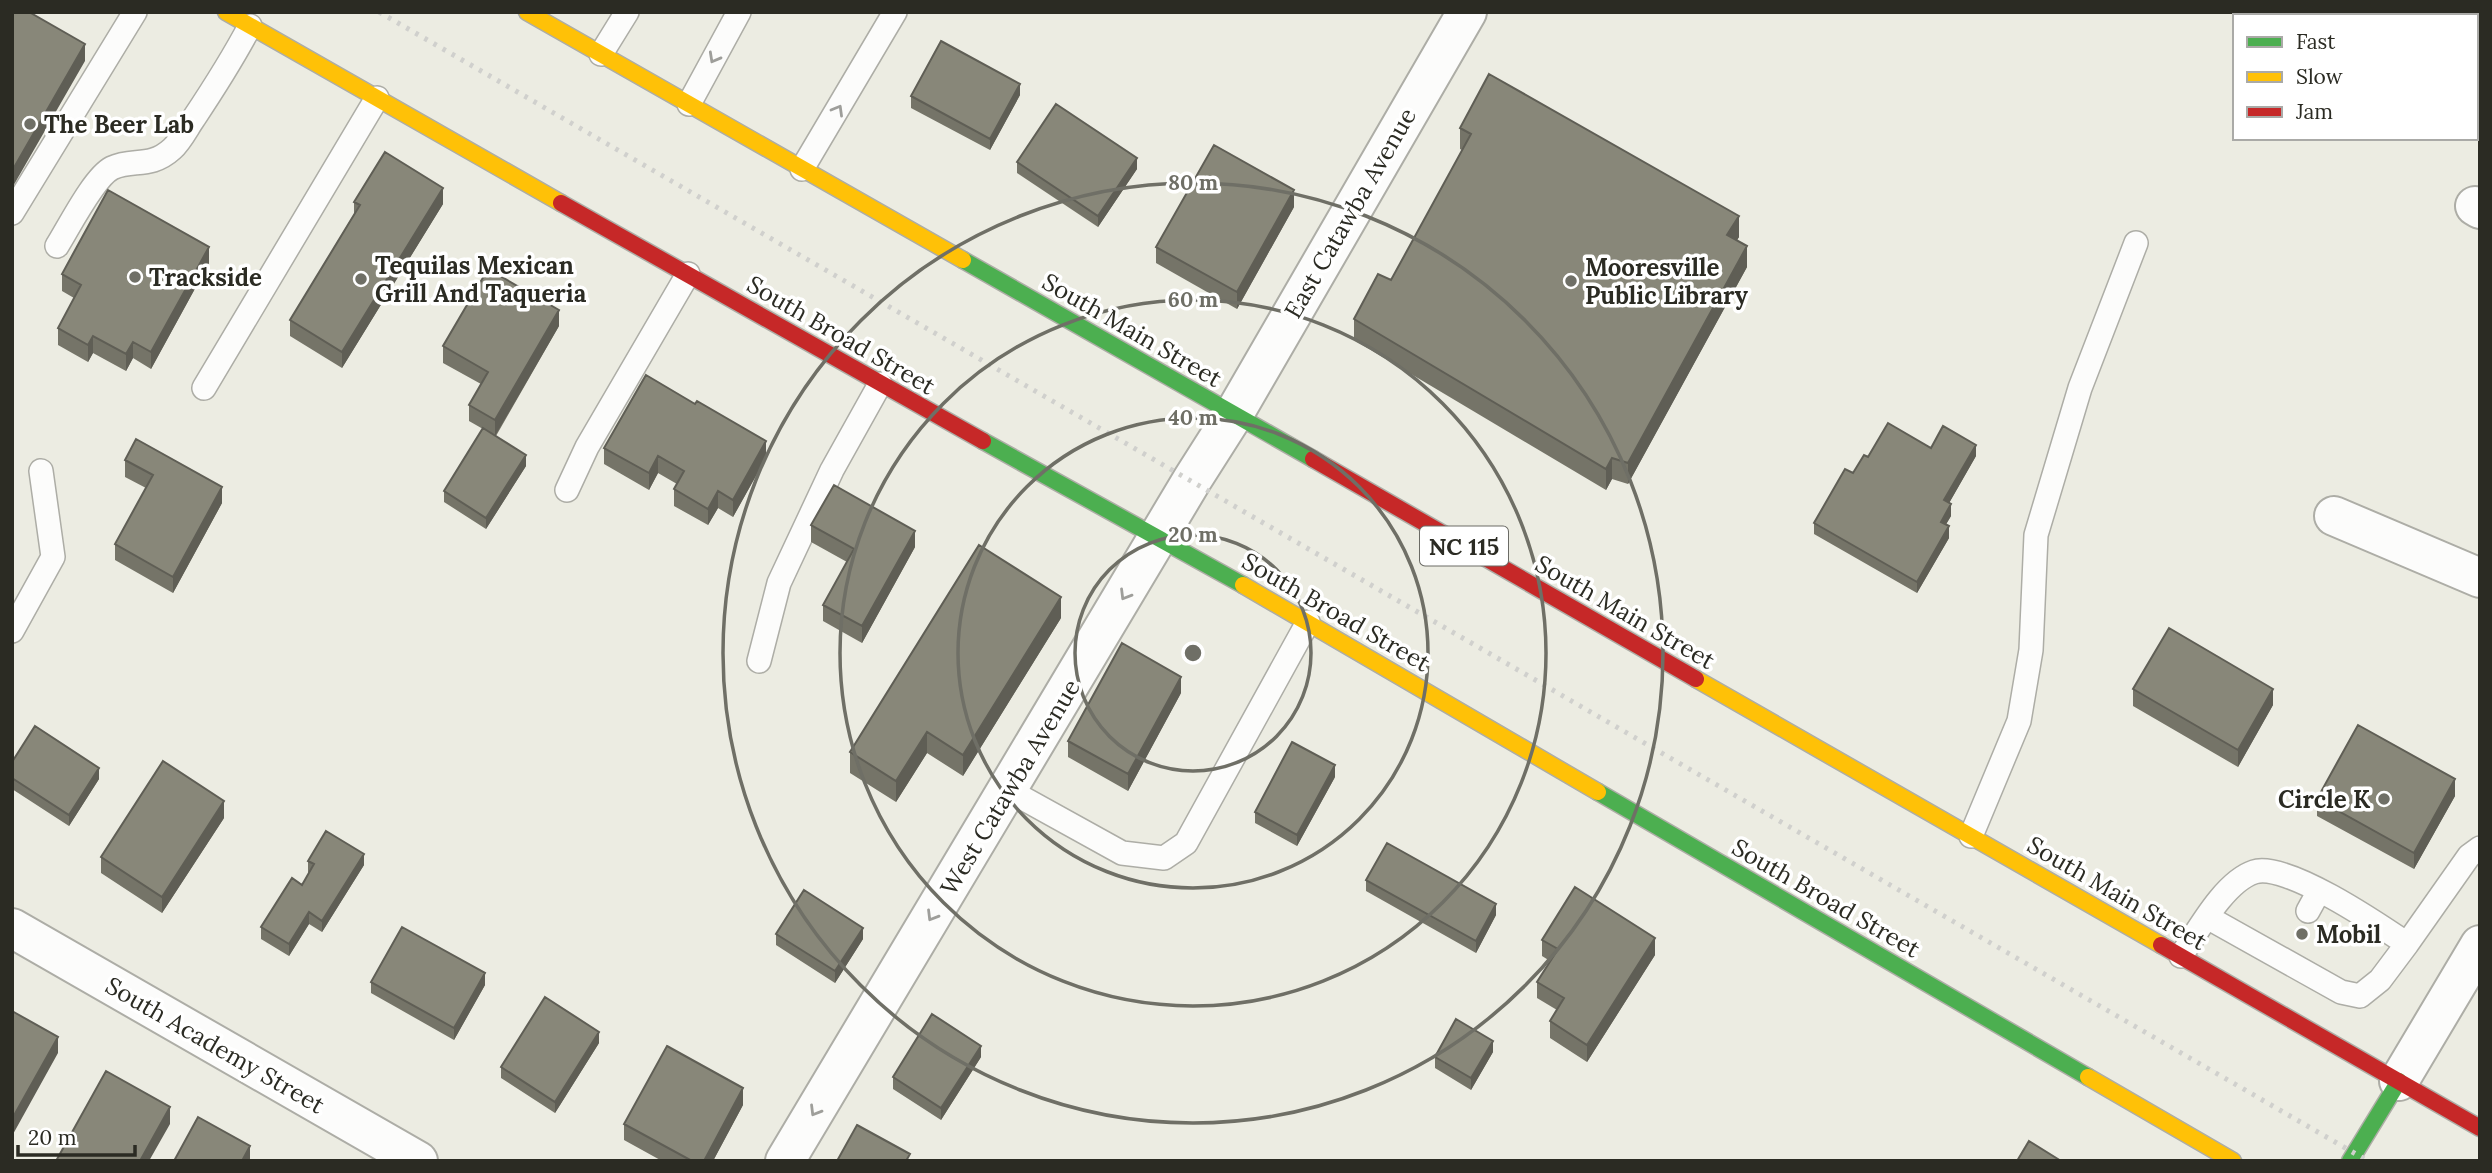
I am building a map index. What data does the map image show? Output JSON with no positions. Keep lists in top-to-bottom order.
{
  "streets": {
    "street": [
      "East Catawba Avenue",
      "South Main Street",
      "South Broad Street",
      "NC 115",
      "West Catawba Avenue",
      "South Academy Street"
    ]
  },
  "crossings": [
    ["East Catawba Avenue", "South Main Street"],
    ["East Catawba Avenue", "West Catawba Avenue"],
    ["South Main Street", "West Catawba Avenue"],
    ["South Broad Street", "West Catawba Avenue"]
  ],
  "one_way": ["West Catawba Avenue"],
  "places": [
    "The Beer Lab",
    "Trackside",
    "Tequilas Mexican Grill And Taqueria",
    "Mooresville Public Library",
    "Circle K",
    "Mobil"
  ],
  "legend": ["Fast", "Slow", "Jam"],
  "scale_bar": "20 m",
  "rings": [
    "80 m",
    "60 m",
    "40 m",
    "20 m"
  ]
}
